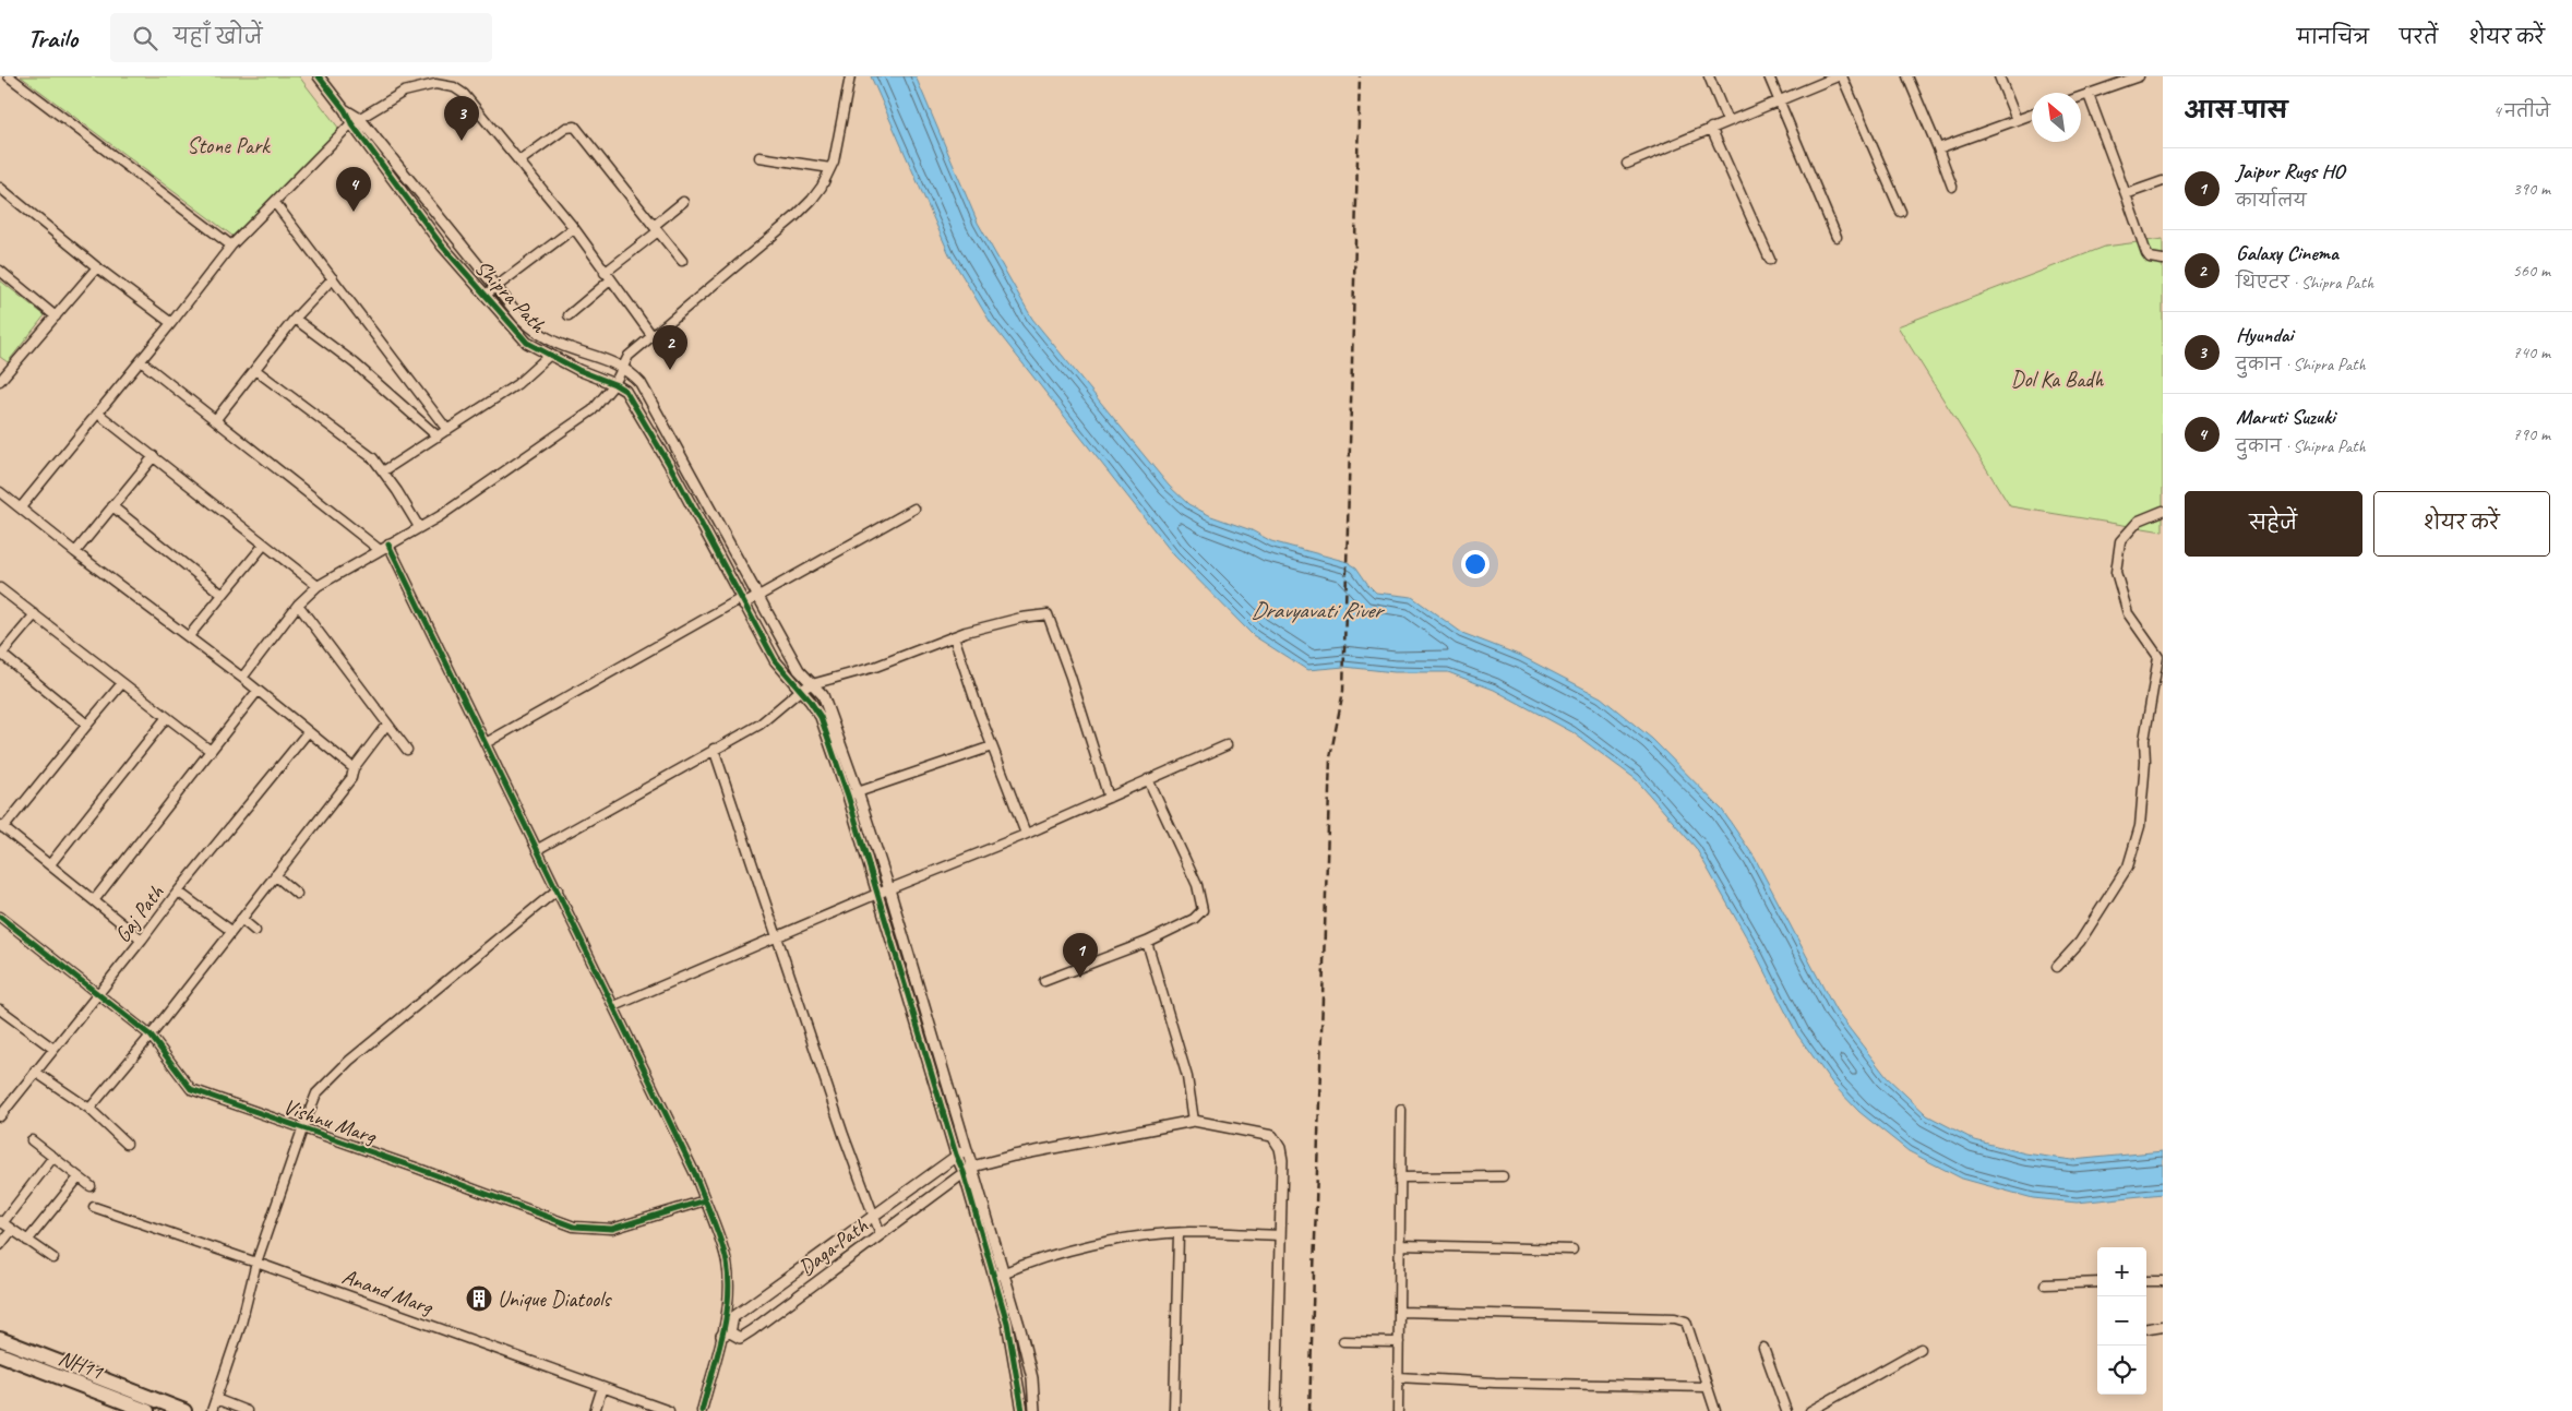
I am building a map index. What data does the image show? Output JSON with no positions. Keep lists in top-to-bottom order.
{
  "streets": {
    "highway": ["NH11"],
    "street": [
      "Shipra Path",
      "Gaj Path",
      "Vishnu Marg",
      "Daga Path",
      "Anand Marg"
    ]
  },
  "crossings": [
    ["Gaj Path", "Vishnu Marg"]
  ],
  "water": ["Dravyavati River"],
  "parks": ["Stone Park", "Dol Ka Badh"],
  "places": {
    "building": ["Unique Diatools"]
  },
  "north": "top left",
  "page": {
    "header": "Trailo",
    "search": "यहाँ खोजें",
    "nav": ["मानचित्र", "परतें", "शेयर करें"],
    "heading": ["आस-पास", "4 नतीजे"],
    "pins": [
      "3",
      "4",
      "2",
      "1"
    ],
    "list": [
      {
        "mark": "1",
        "name": "Jaipur Rugs HO",
        "note": "कार्यालय",
        "value": "390 m"
      },
      {
        "mark": "2",
        "name": "Galaxy Cinema",
        "note": "थिएटर · Shipra Path",
        "value": "560 m"
      },
      {
        "mark": "3",
        "name": "Hyundai",
        "note": "दुकान · Shipra Path",
        "value": "740 m"
      },
      {
        "mark": "4",
        "name": "Maruti Suzuki",
        "note": "दुकान · Shipra Path",
        "value": "790 m"
      }
    ],
    "buttons": ["सहेजें", "शेयर करें"],
    "map_buttons": ["+", "−"]
  }
}
